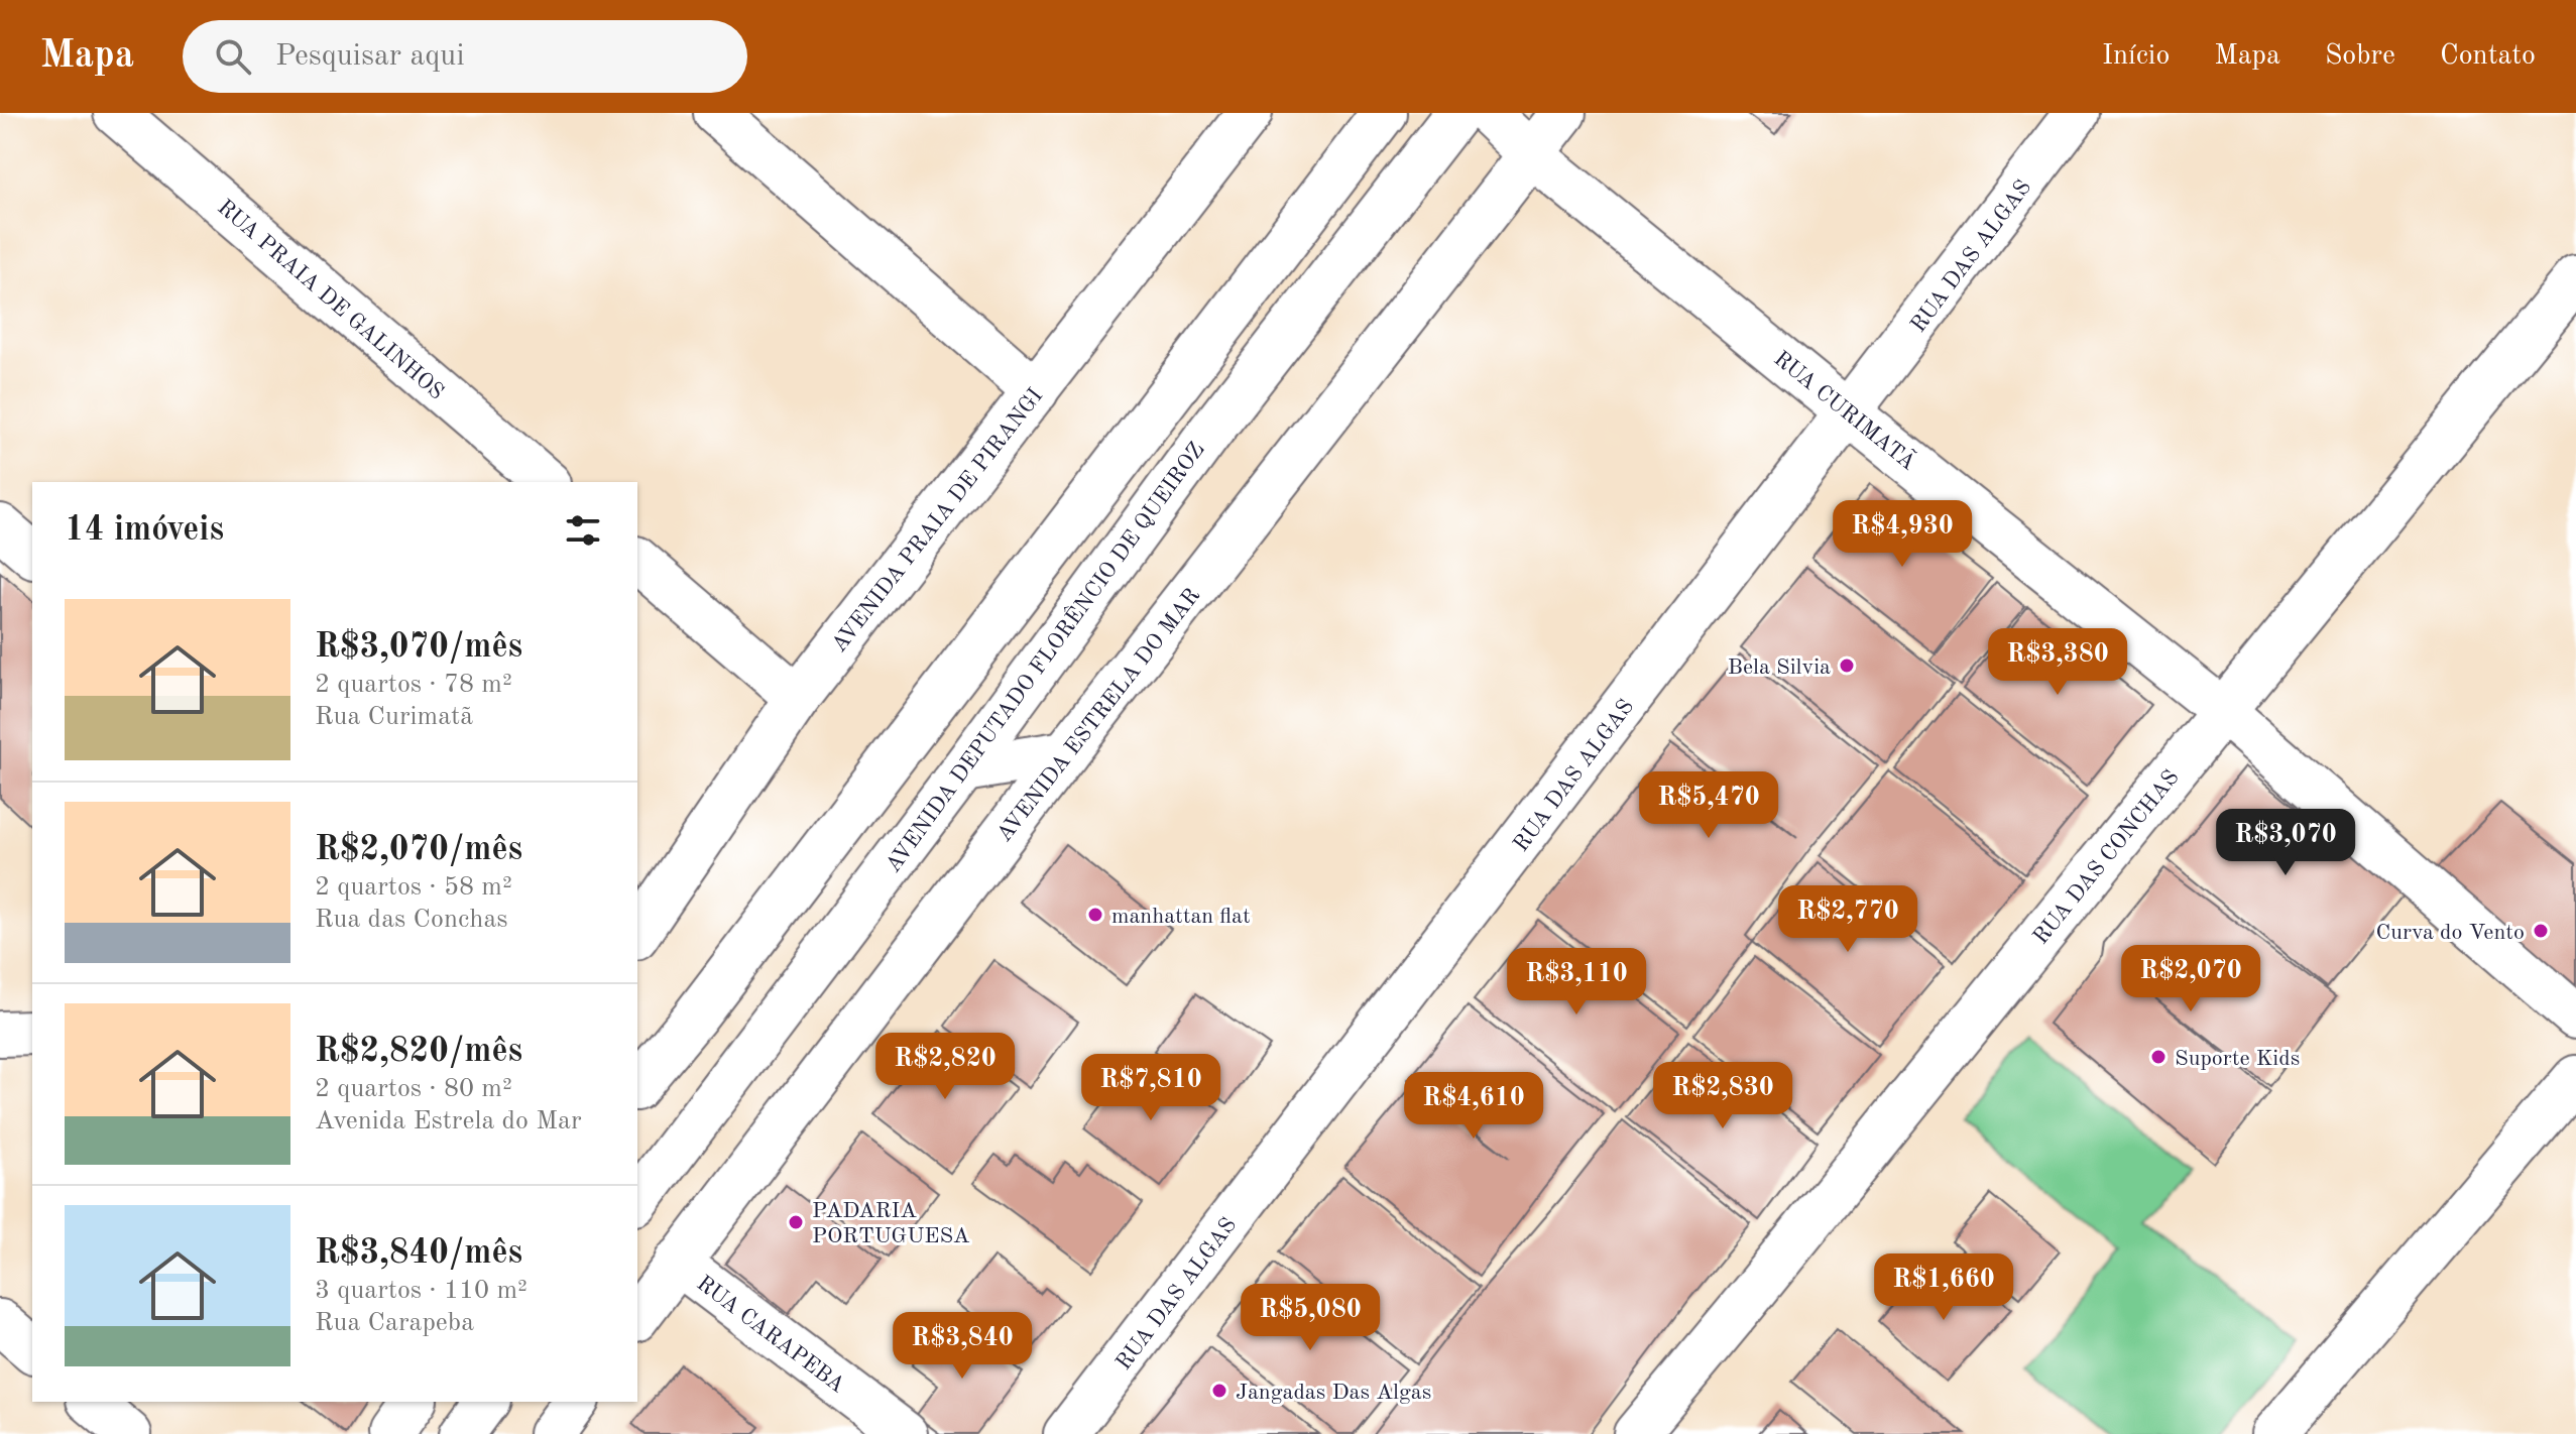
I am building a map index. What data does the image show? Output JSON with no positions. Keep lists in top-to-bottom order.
{
  "streets": {
    "street": [
      "RUA DAS ALGAS",
      "RUA PRAIA DE GALINHOS",
      "RUA CURIMATÃ",
      "AVENIDA PRAIA DE PIRANGI",
      "AVENIDA DEPUTADO FLORÊNCIO DE QUEIROZ",
      "AVENIDA ESTRELA DO MAR",
      "RUA DAS CONCHAS",
      "RUA CARAPEBA"
    ]
  },
  "crossings": [
    ["RUA DAS ALGAS", "RUA CURIMATÃ"],
    ["RUA CURIMATÃ", "AVENIDA ESTRELA DO MAR"],
    ["RUA CURIMATÃ", "RUA DAS CONCHAS"],
    ["AVENIDA ESTRELA DO MAR", "RUA CARAPEBA"]
  ],
  "places": [
    "Bela Silvia",
    "manhattan flat",
    "Curva do Vento",
    "Suporte Kids",
    "PADARIA PORTUGUESA",
    "Jangadas Das Algas"
  ],
  "page": {
    "header": "Mapa",
    "search": "Pesquisar aqui",
    "nav": [
      "Início",
      "Mapa",
      "Sobre",
      "Contato"
    ],
    "heading": "14 imóveis",
    "price": [
      "R$4,930",
      "R$3,380",
      "R$5,470",
      "R$3,070",
      "R$2,770",
      "R$2,070",
      "R$3,110",
      "R$2,820",
      "R$7,810",
      "R$2,830",
      "R$4,610",
      "R$1,660",
      "R$5,080",
      "R$3,840"
    ],
    "list": [
      {
        "name": "R$3,070/mês",
        "note": "2 quartos · 78 m² · Rua Curimatã"
      },
      {
        "name": "R$2,070/mês",
        "note": "2 quartos · 58 m² · Rua das Conchas"
      },
      {
        "name": "R$2,820/mês",
        "note": "2 quartos · 80 m² · Avenida Estrela do Mar"
      },
      {
        "name": "R$3,840/mês",
        "note": "3 quartos · 110 m² · Rua Carapeba"
      }
    ]
  }
}
